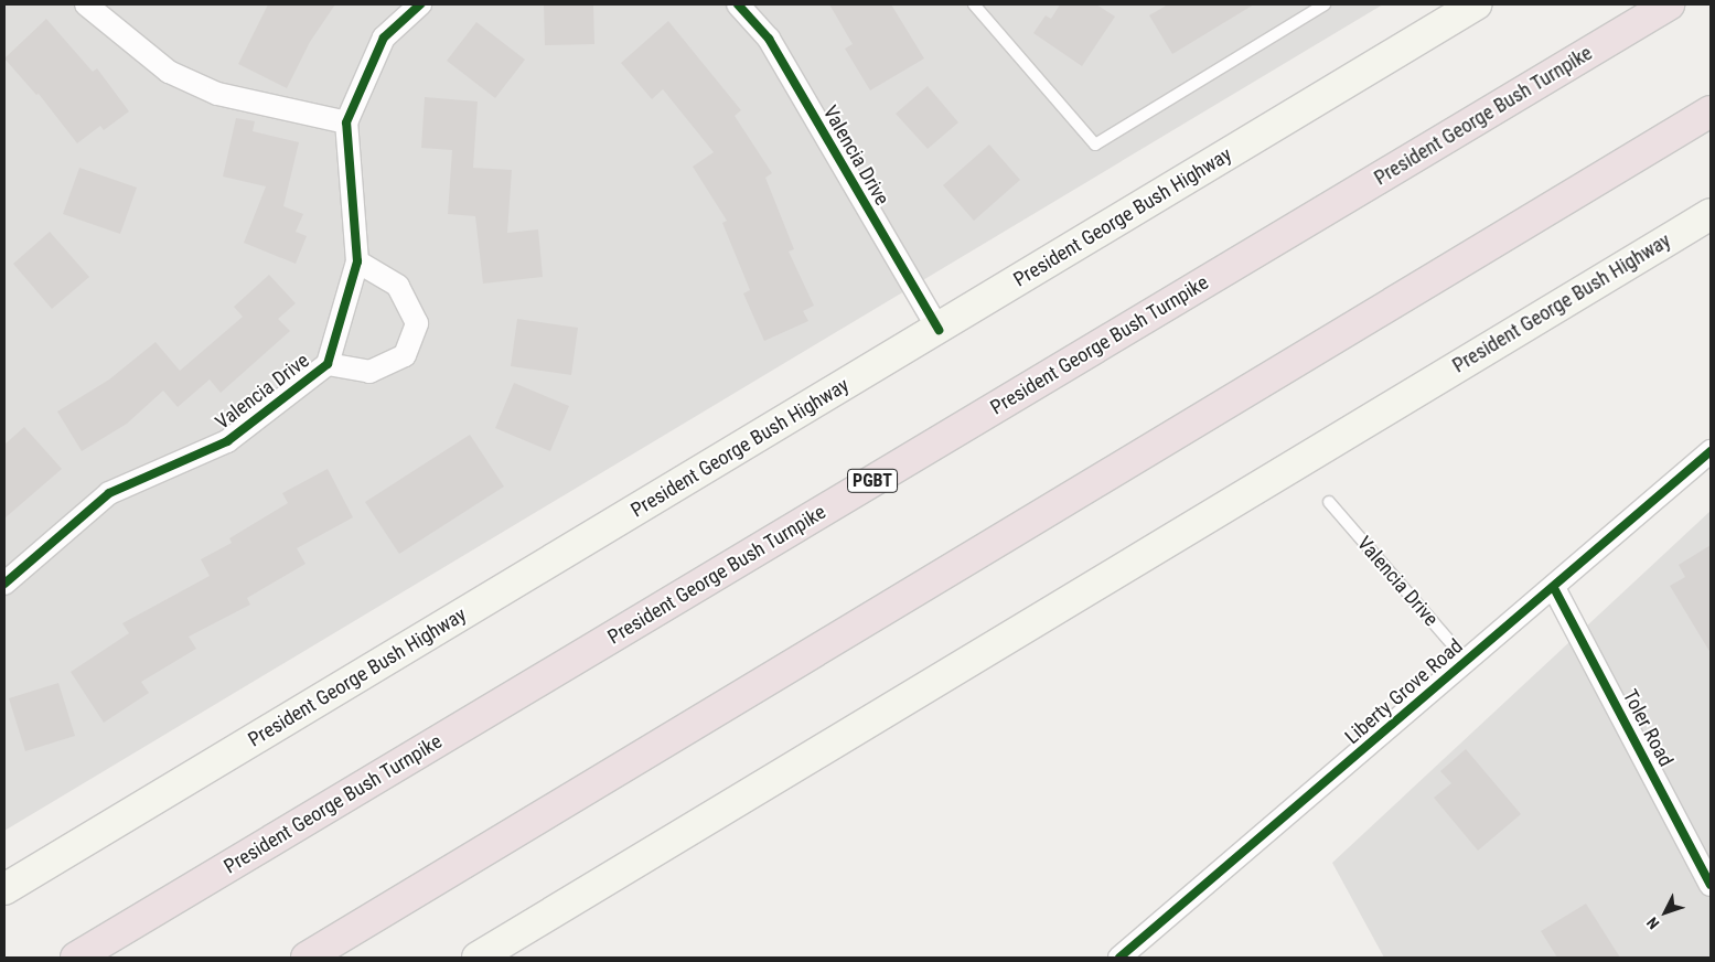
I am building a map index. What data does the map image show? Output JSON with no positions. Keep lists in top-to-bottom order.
{
  "streets": {
    "highway": ["President George Bush Turnpike", "PGBT"],
    "main road": ["President George Bush Highway"],
    "street": ["Valencia Drive", "Liberty Grove Road", "Toler Road"]
  },
  "crossings": [
    ["Valencia Drive", "President George Bush Highway"],
    ["Valencia Drive", "Liberty Grove Road"],
    ["Liberty Grove Road", "Toler Road"]
  ],
  "north": "bottom left"
}
